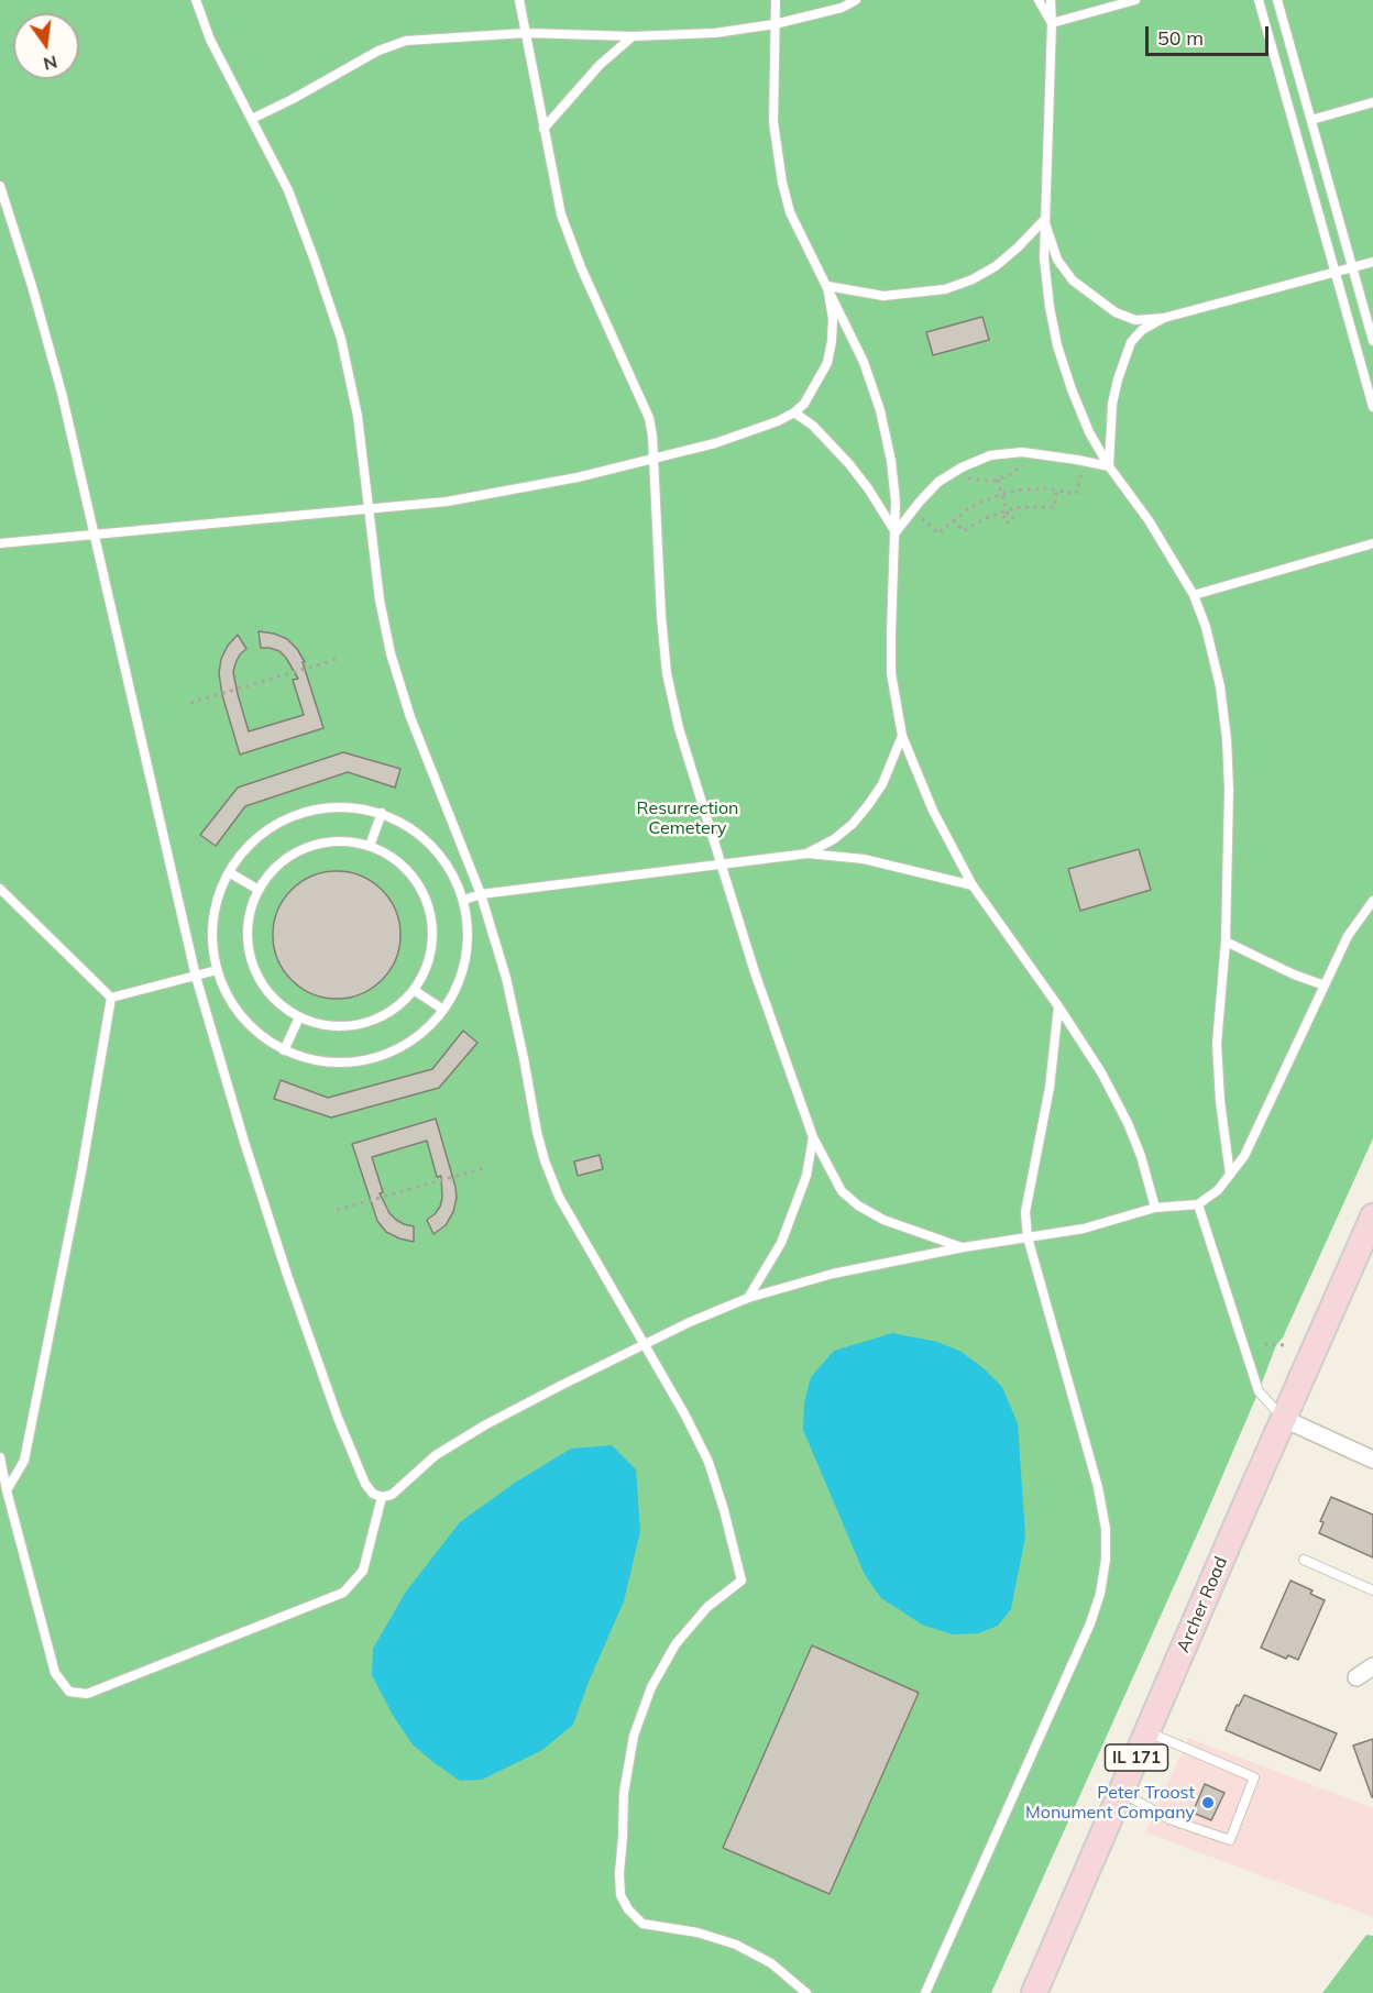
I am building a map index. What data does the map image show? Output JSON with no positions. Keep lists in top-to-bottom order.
{
  "streets": {
    "main road": ["Archer Road", "IL 171"]
  },
  "parks": ["Resurrection Cemetery"],
  "places": ["Peter Troost Monument Company"],
  "scale_bar": "50 m",
  "north": "bottom"
}
